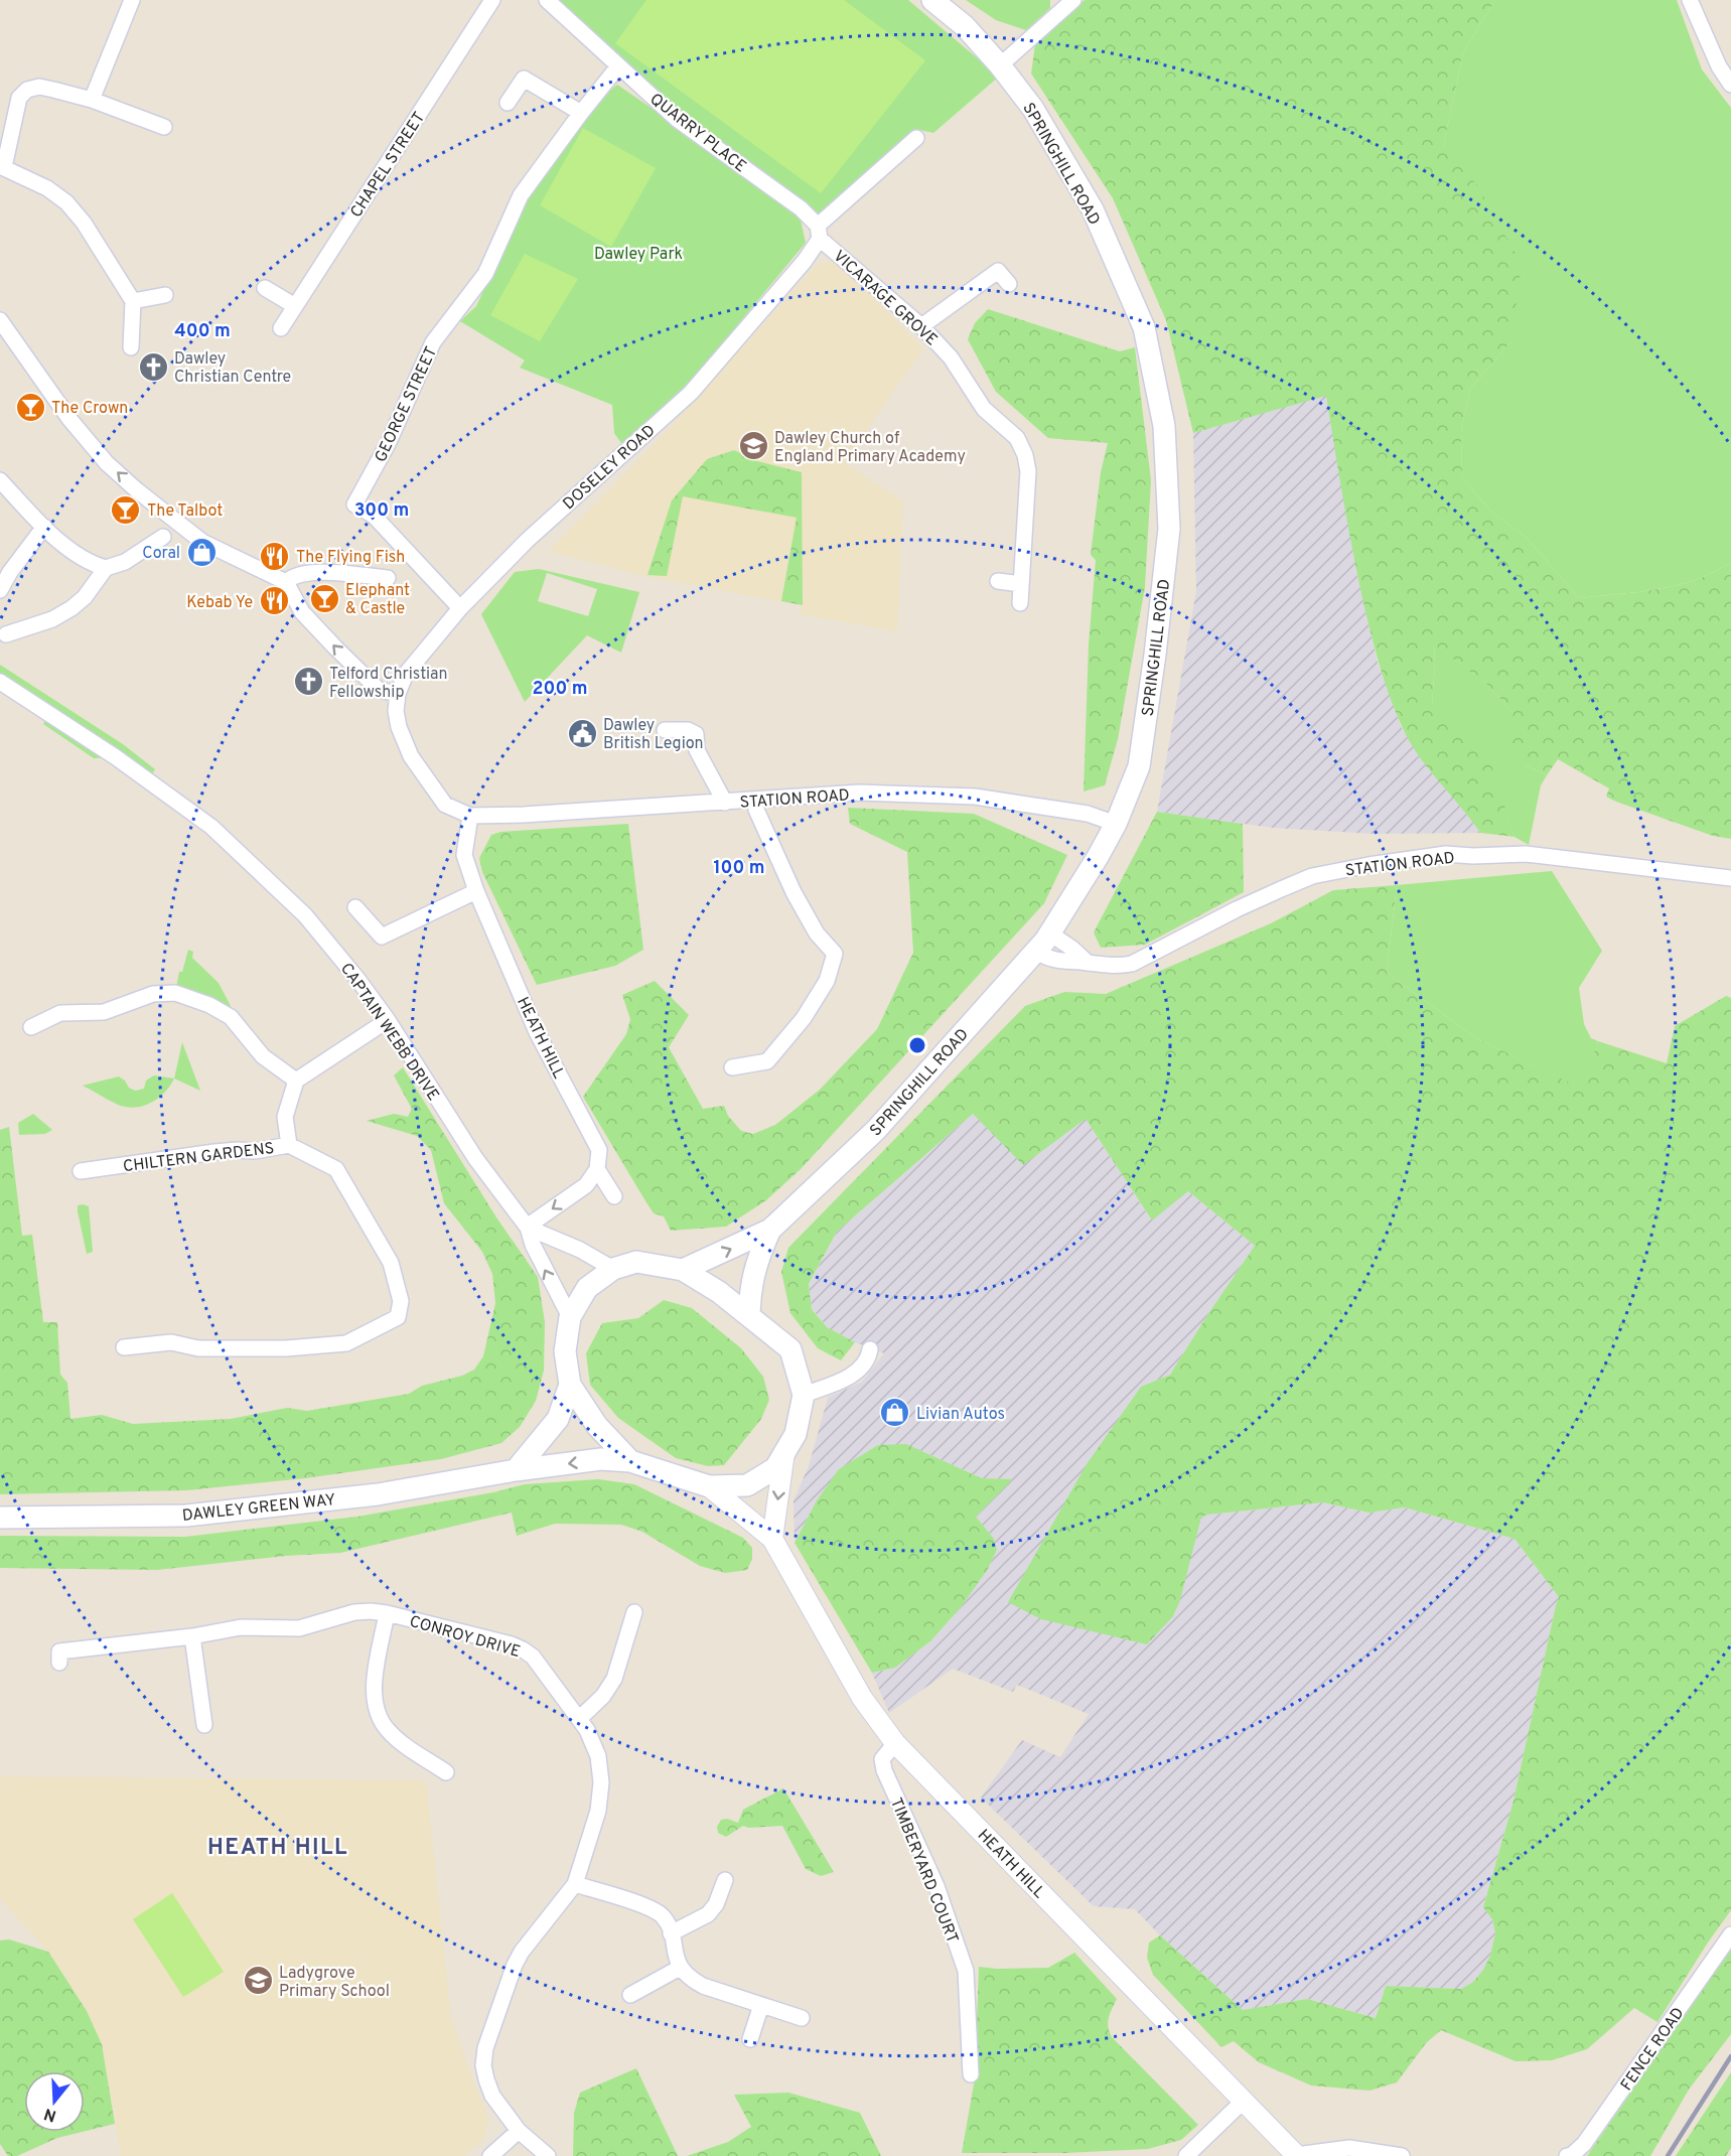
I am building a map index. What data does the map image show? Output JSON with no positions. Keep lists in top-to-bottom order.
{
  "streets": {
    "main road": ["SPRINGHILL ROAD", "DAWLEY GREEN WAY"],
    "street": [
      "QUARRY PLACE",
      "CHAPEL STREET",
      "VICARAGE GROVE",
      "GEORGE STREET",
      "DOSELEY ROAD",
      "STATION ROAD",
      "CAPTAIN WEBB DRIVE",
      "HEATH HILL",
      "CHILTERN GARDENS",
      "CONROY DRIVE",
      "TIMBERYARD COURT",
      "FENCE ROAD"
    ]
  },
  "crossings": [
    ["QUARRY PLACE", "VICARAGE GROVE"],
    ["QUARRY PLACE", "GEORGE STREET"],
    ["QUARRY PLACE", "DOSELEY ROAD"],
    ["SPRINGHILL ROAD", "STATION ROAD"],
    ["VICARAGE GROVE", "DOSELEY ROAD"],
    ["GEORGE STREET", "DOSELEY ROAD"],
    ["STATION ROAD", "HEATH HILL"],
    ["HEATH HILL", "TIMBERYARD COURT"]
  ],
  "districts": ["HEATH HILL"],
  "parks": ["Dawley Park"],
  "places": {
    "church": ["Dawley Christian Centre", "Telford Christian Fellowship"],
    "bar": ["The Crown", "The Talbot", "Elephant & Castle"],
    "school or university": ["Dawley Church of England Primary Academy", "Ladygrove Primary School"],
    "shop": ["Coral", "Livian Autos"],
    "restaurant": ["The Flying Fish", "Kebab Ye"],
    "public building": ["Dawley British Legion"]
  },
  "north": "bottom",
  "rings": [
    "400 m",
    "300 m",
    "200 m",
    "100 m"
  ]
}
